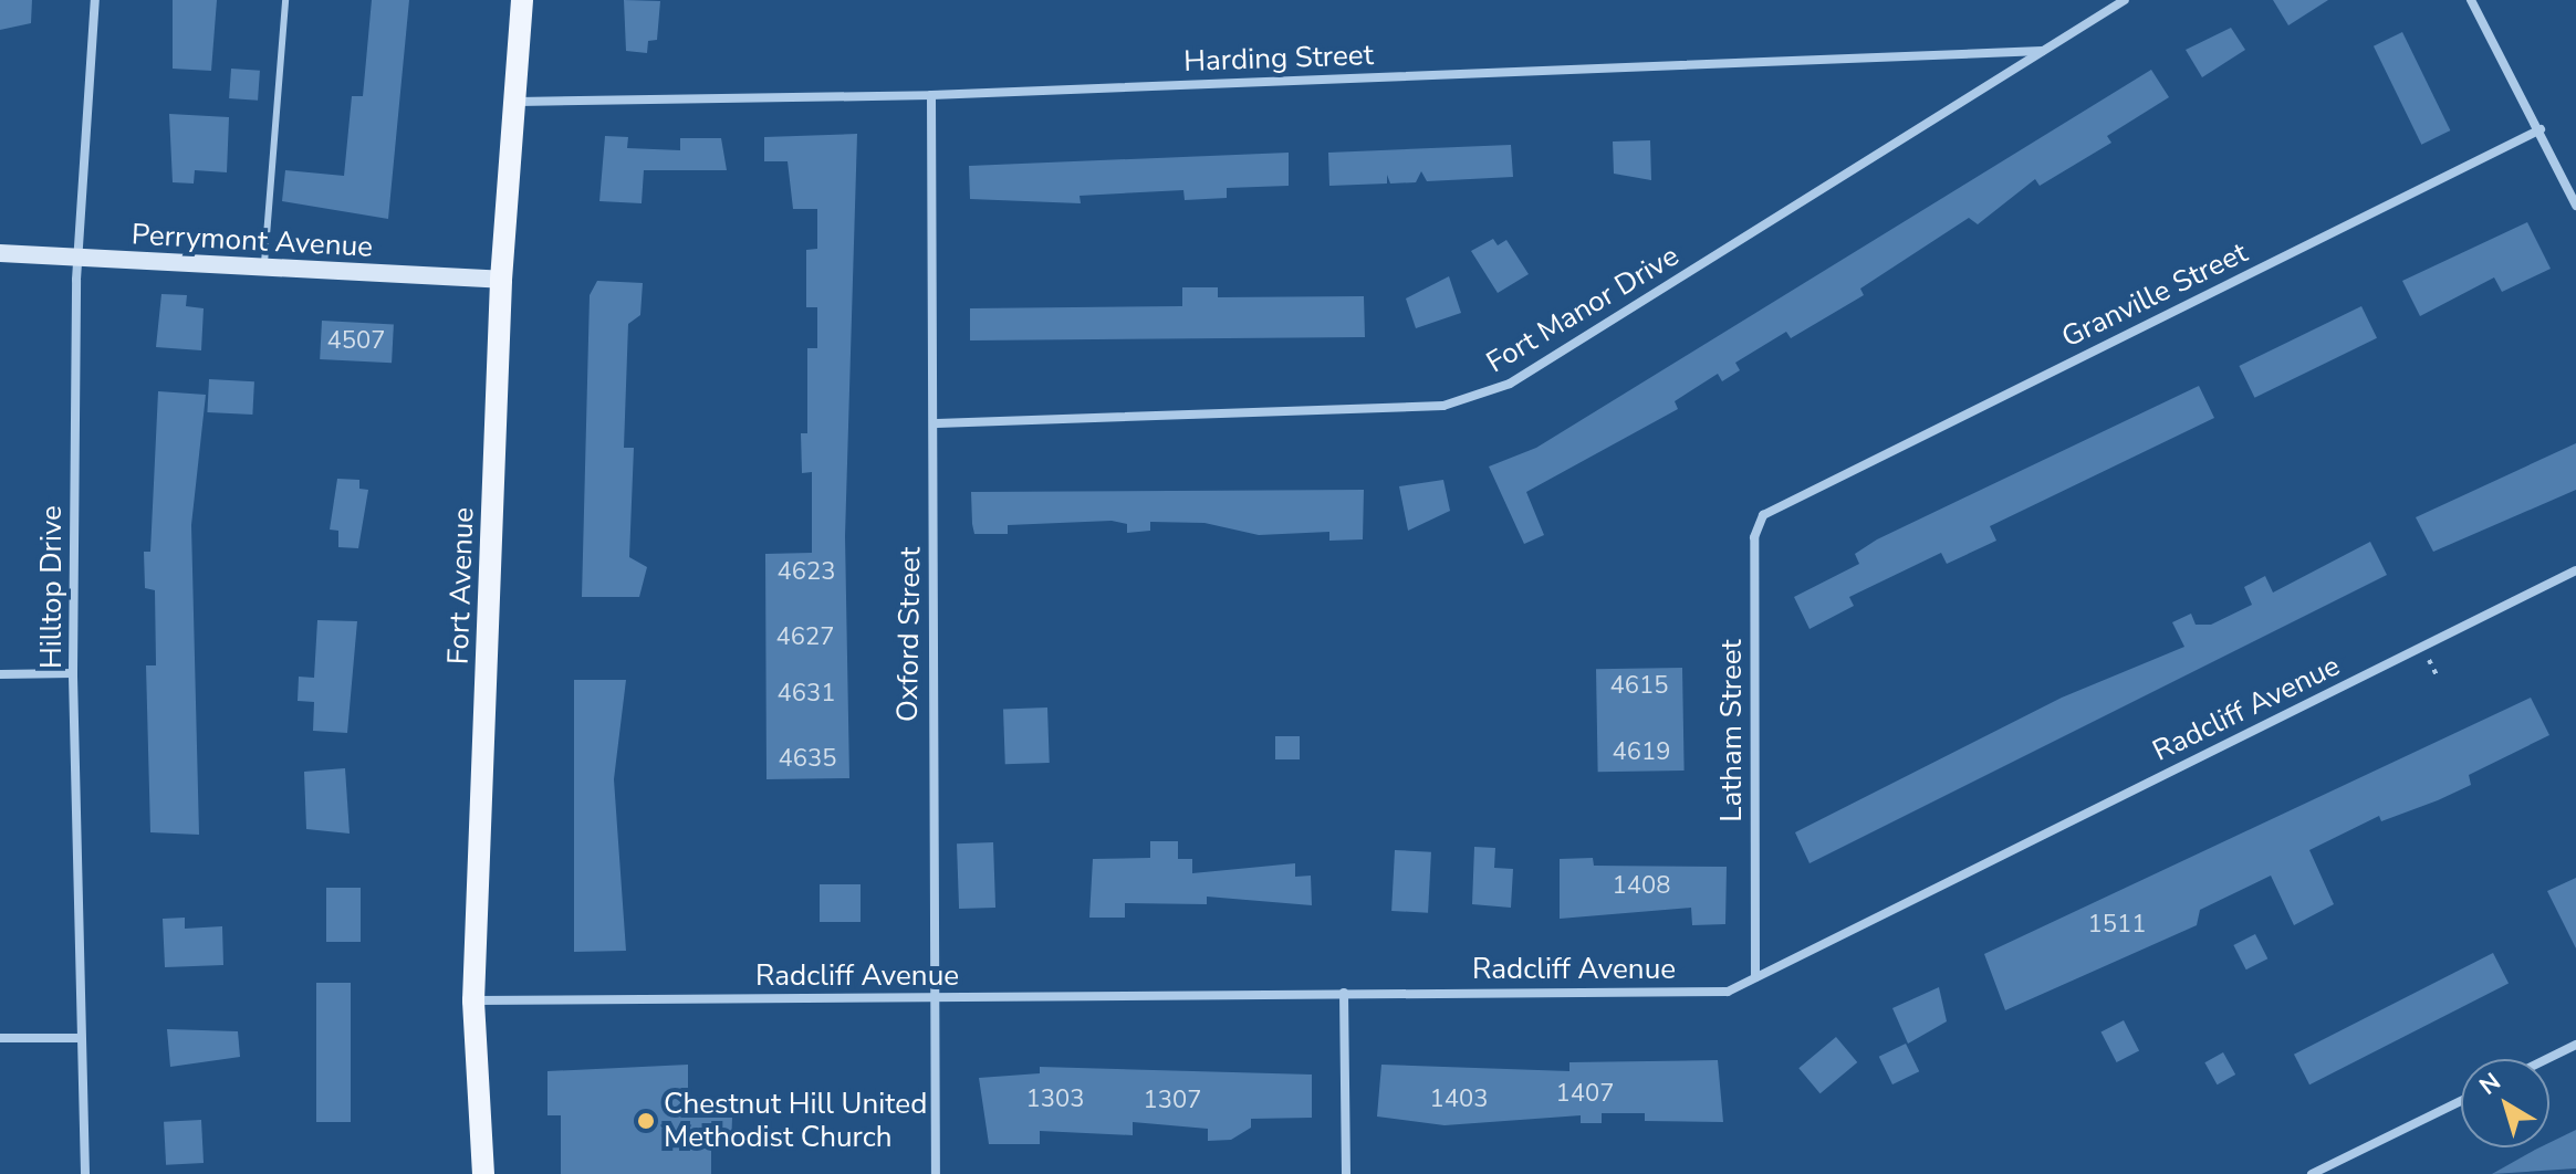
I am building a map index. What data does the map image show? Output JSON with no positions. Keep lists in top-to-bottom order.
{
  "streets": {
    "main road": ["Fort Avenue"],
    "street": [
      "Harding Street",
      "Perrymont Avenue",
      "Granville Street",
      "Fort Manor Drive",
      "Hilltop Drive",
      "Oxford Street",
      "Radcliff Avenue",
      "Latham Street"
    ]
  },
  "crossings": [
    ["Harding Street", "Fort Manor Drive"],
    ["Harding Street", "Fort Avenue"],
    ["Harding Street", "Oxford Street"],
    ["Perrymont Avenue", "Fort Avenue"],
    ["Perrymont Avenue", "Hilltop Drive"],
    ["Granville Street", "Latham Street"],
    ["Fort Manor Drive", "Oxford Street"],
    ["Fort Avenue", "Radcliff Avenue"],
    ["Oxford Street", "Radcliff Avenue"],
    ["Radcliff Avenue", "Latham Street"]
  ],
  "places": ["Chestnut Hill United Methodist Church"],
  "house_numbers": [
    "4507",
    "4623",
    "4627",
    "4615",
    "4631",
    "4619",
    "4635",
    "1408",
    "1511",
    "1407",
    "1303",
    "1403",
    "1307"
  ],
  "north": "top left"
}
